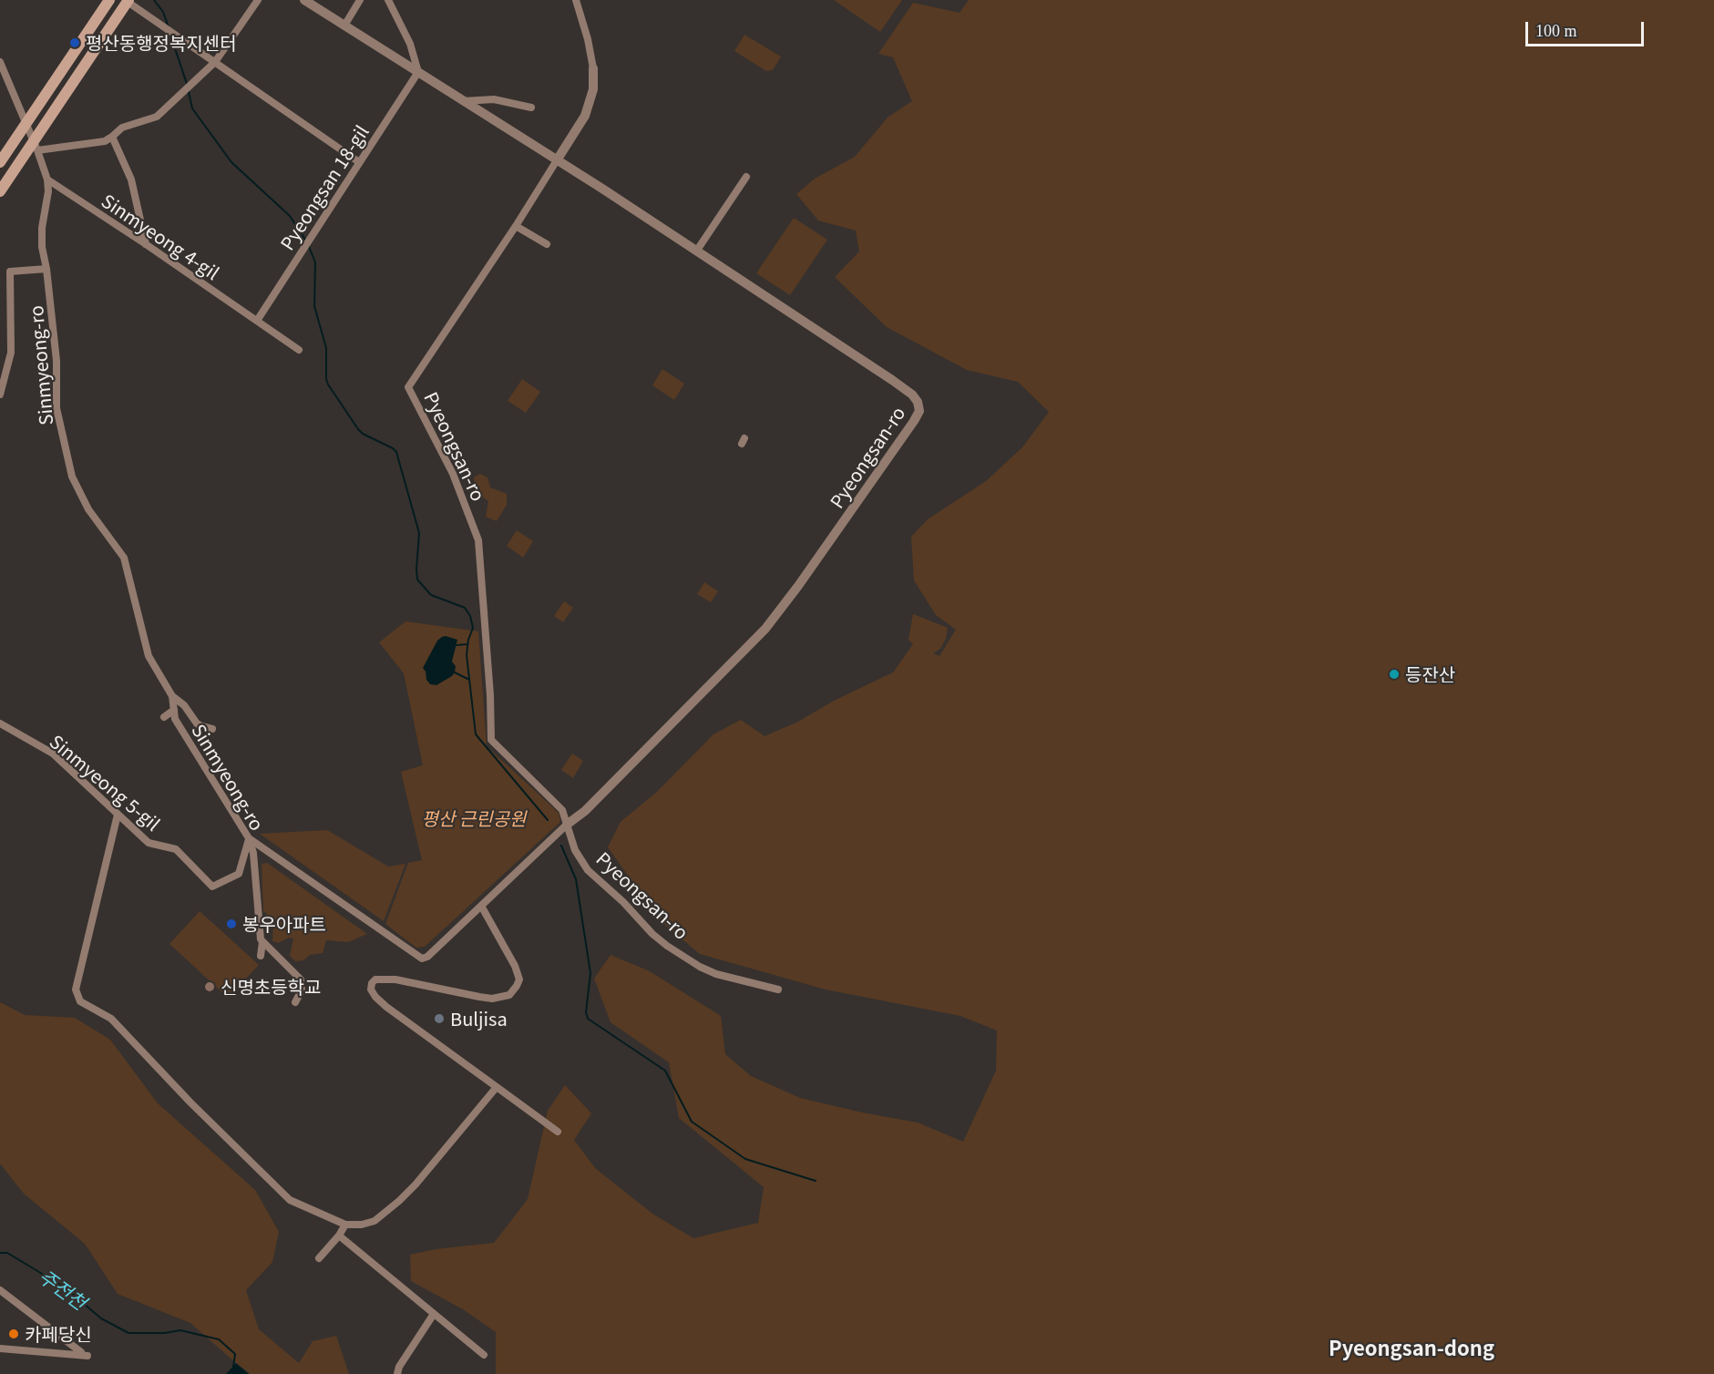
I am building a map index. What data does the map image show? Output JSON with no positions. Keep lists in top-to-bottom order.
{
  "streets": {
    "street": [
      "Pyeongsan 18-gil",
      "Sinmyeong 4-gil",
      "Sinmyeong-ro",
      "Pyeongsan-ro",
      "Sinmyeong 5-gil"
    ]
  },
  "crossings": [
    ["Pyeongsan 18-gil", "Sinmyeong 4-gil"],
    ["Pyeongsan 18-gil", "Pyeongsan-ro"],
    ["Sinmyeong 4-gil", "Sinmyeong-ro"],
    ["Sinmyeong-ro", "Sinmyeong 5-gil"]
  ],
  "districts": ["Pyeongsan-dong"],
  "water": ["주전천"],
  "parks": ["평산 근린공원"],
  "places": [
    "평산동행정복지센터",
    "등잔산",
    "봉우아파트",
    "신명초등학교",
    "Buljisa",
    "카페당신"
  ],
  "scale_bar": "100 m"
}
